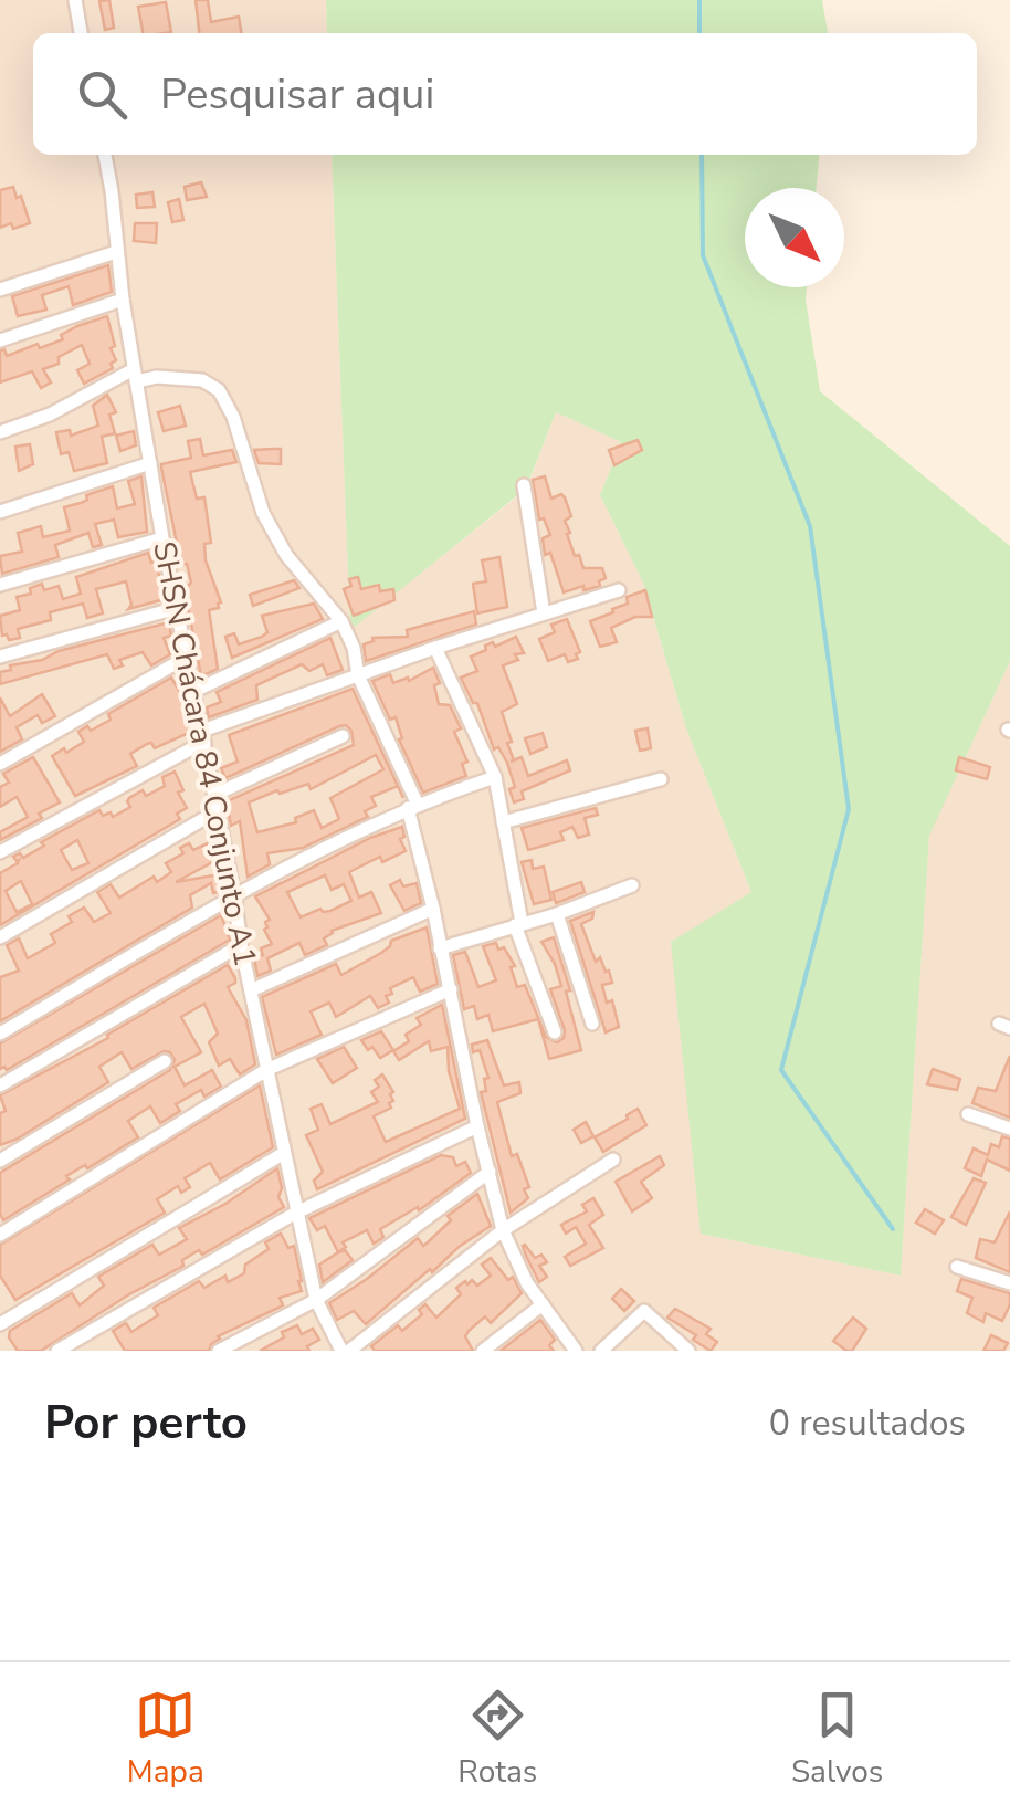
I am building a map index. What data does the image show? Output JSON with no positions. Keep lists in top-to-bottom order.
{
  "streets": {
    "street": ["SHSN Chácara 84 Conjunto A1"]
  },
  "north": "bottom right",
  "page": {
    "search": "Pesquisar aqui",
    "heading": ["Por perto", "0 resultados"],
    "nav": ["Mapa", "Rotas", "Salvos"]
  }
}
